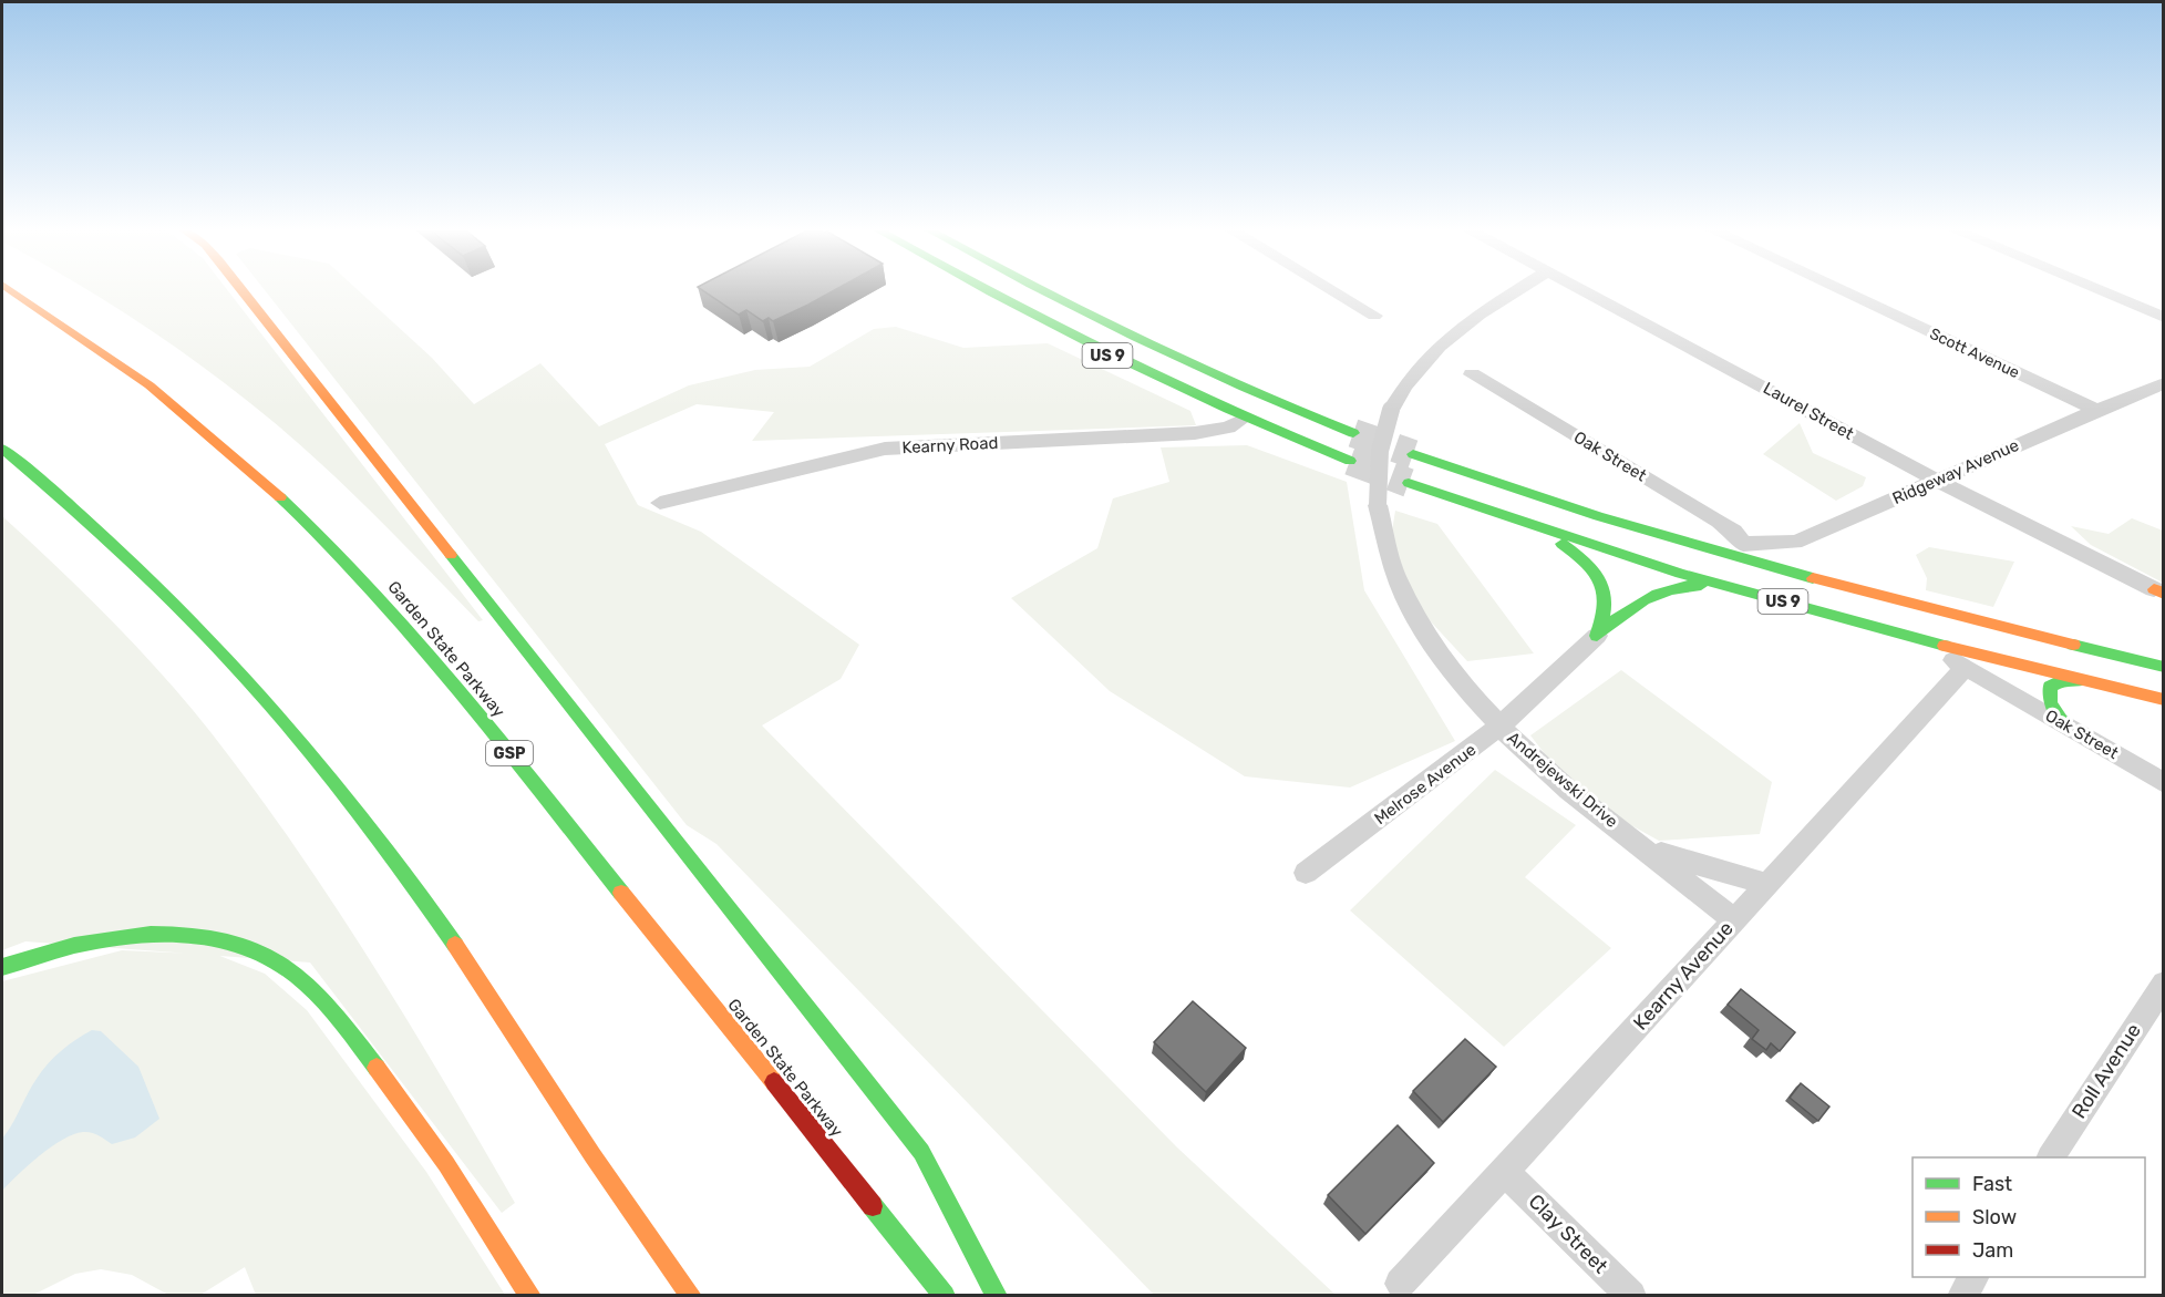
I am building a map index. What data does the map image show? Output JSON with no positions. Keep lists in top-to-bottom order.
{
  "streets": {
    "highway": ["US 9", "Garden State Parkway", "GSP"],
    "street": [
      "Scott Avenue",
      "Laurel Street",
      "Kearny Road",
      "Oak Street",
      "Ridgeway Avenue",
      "Andrejewski Drive",
      "Melrose Avenue",
      "Kearny Avenue",
      "Roll Avenue",
      "Clay Street"
    ]
  },
  "crossings": [
    ["Scott Avenue", "Ridgeway Avenue"],
    ["US 9", "Kearny Road"],
    ["US 9", "Oak Street"],
    ["Laurel Street", "Ridgeway Avenue"],
    ["Oak Street", "Ridgeway Avenue"],
    ["Oak Street", "Kearny Avenue"],
    ["Andrejewski Drive", "Melrose Avenue"],
    ["Andrejewski Drive", "Kearny Avenue"],
    ["Kearny Avenue", "Clay Street"]
  ],
  "legend": ["Fast", "Slow", "Jam"]
}
